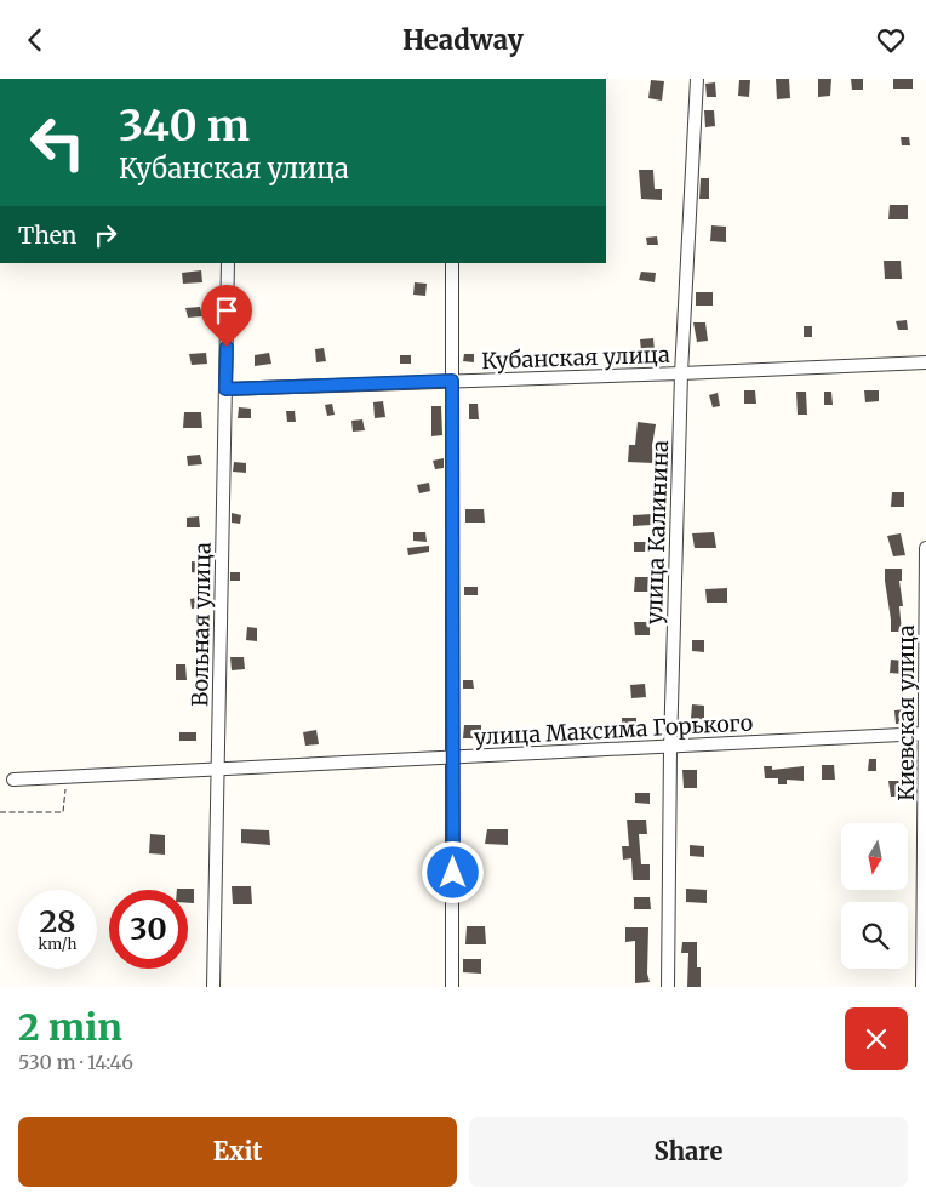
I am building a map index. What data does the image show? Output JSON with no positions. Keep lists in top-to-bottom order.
{
  "streets": {
    "street": [
      "Кубанская улица",
      "улица Калинина",
      "Вольная улица",
      "Киевская улица",
      "улица Максима Горького"
    ]
  },
  "crossings": [
    ["Кубанская улица", "улица Калинина"],
    ["Кубанская улица", "Вольная улица"],
    ["улица Калинина", "улица Максима Горького"],
    ["Вольная улица", "улица Максима Горького"],
    ["Киевская улица", "улица Максима Горького"]
  ],
  "north": "bottom",
  "page": {
    "header": "Headway",
    "turn": ["340 m", "Кубанская улица"],
    "then": "Then",
    "speed": "28 km/h",
    "limit": "30",
    "heading": ["2 min", "530 m · 14:46"],
    "buttons": ["Exit", "Share"]
  }
}
